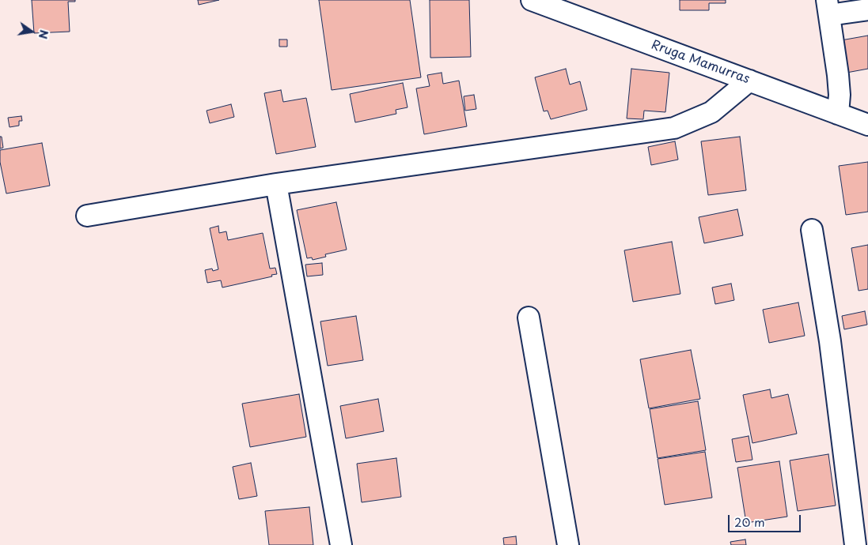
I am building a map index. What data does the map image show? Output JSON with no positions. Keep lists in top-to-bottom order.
{
  "streets": {
    "street": ["Rruga Mamurras"]
  },
  "scale_bar": "20 m",
  "north": "right"
}
